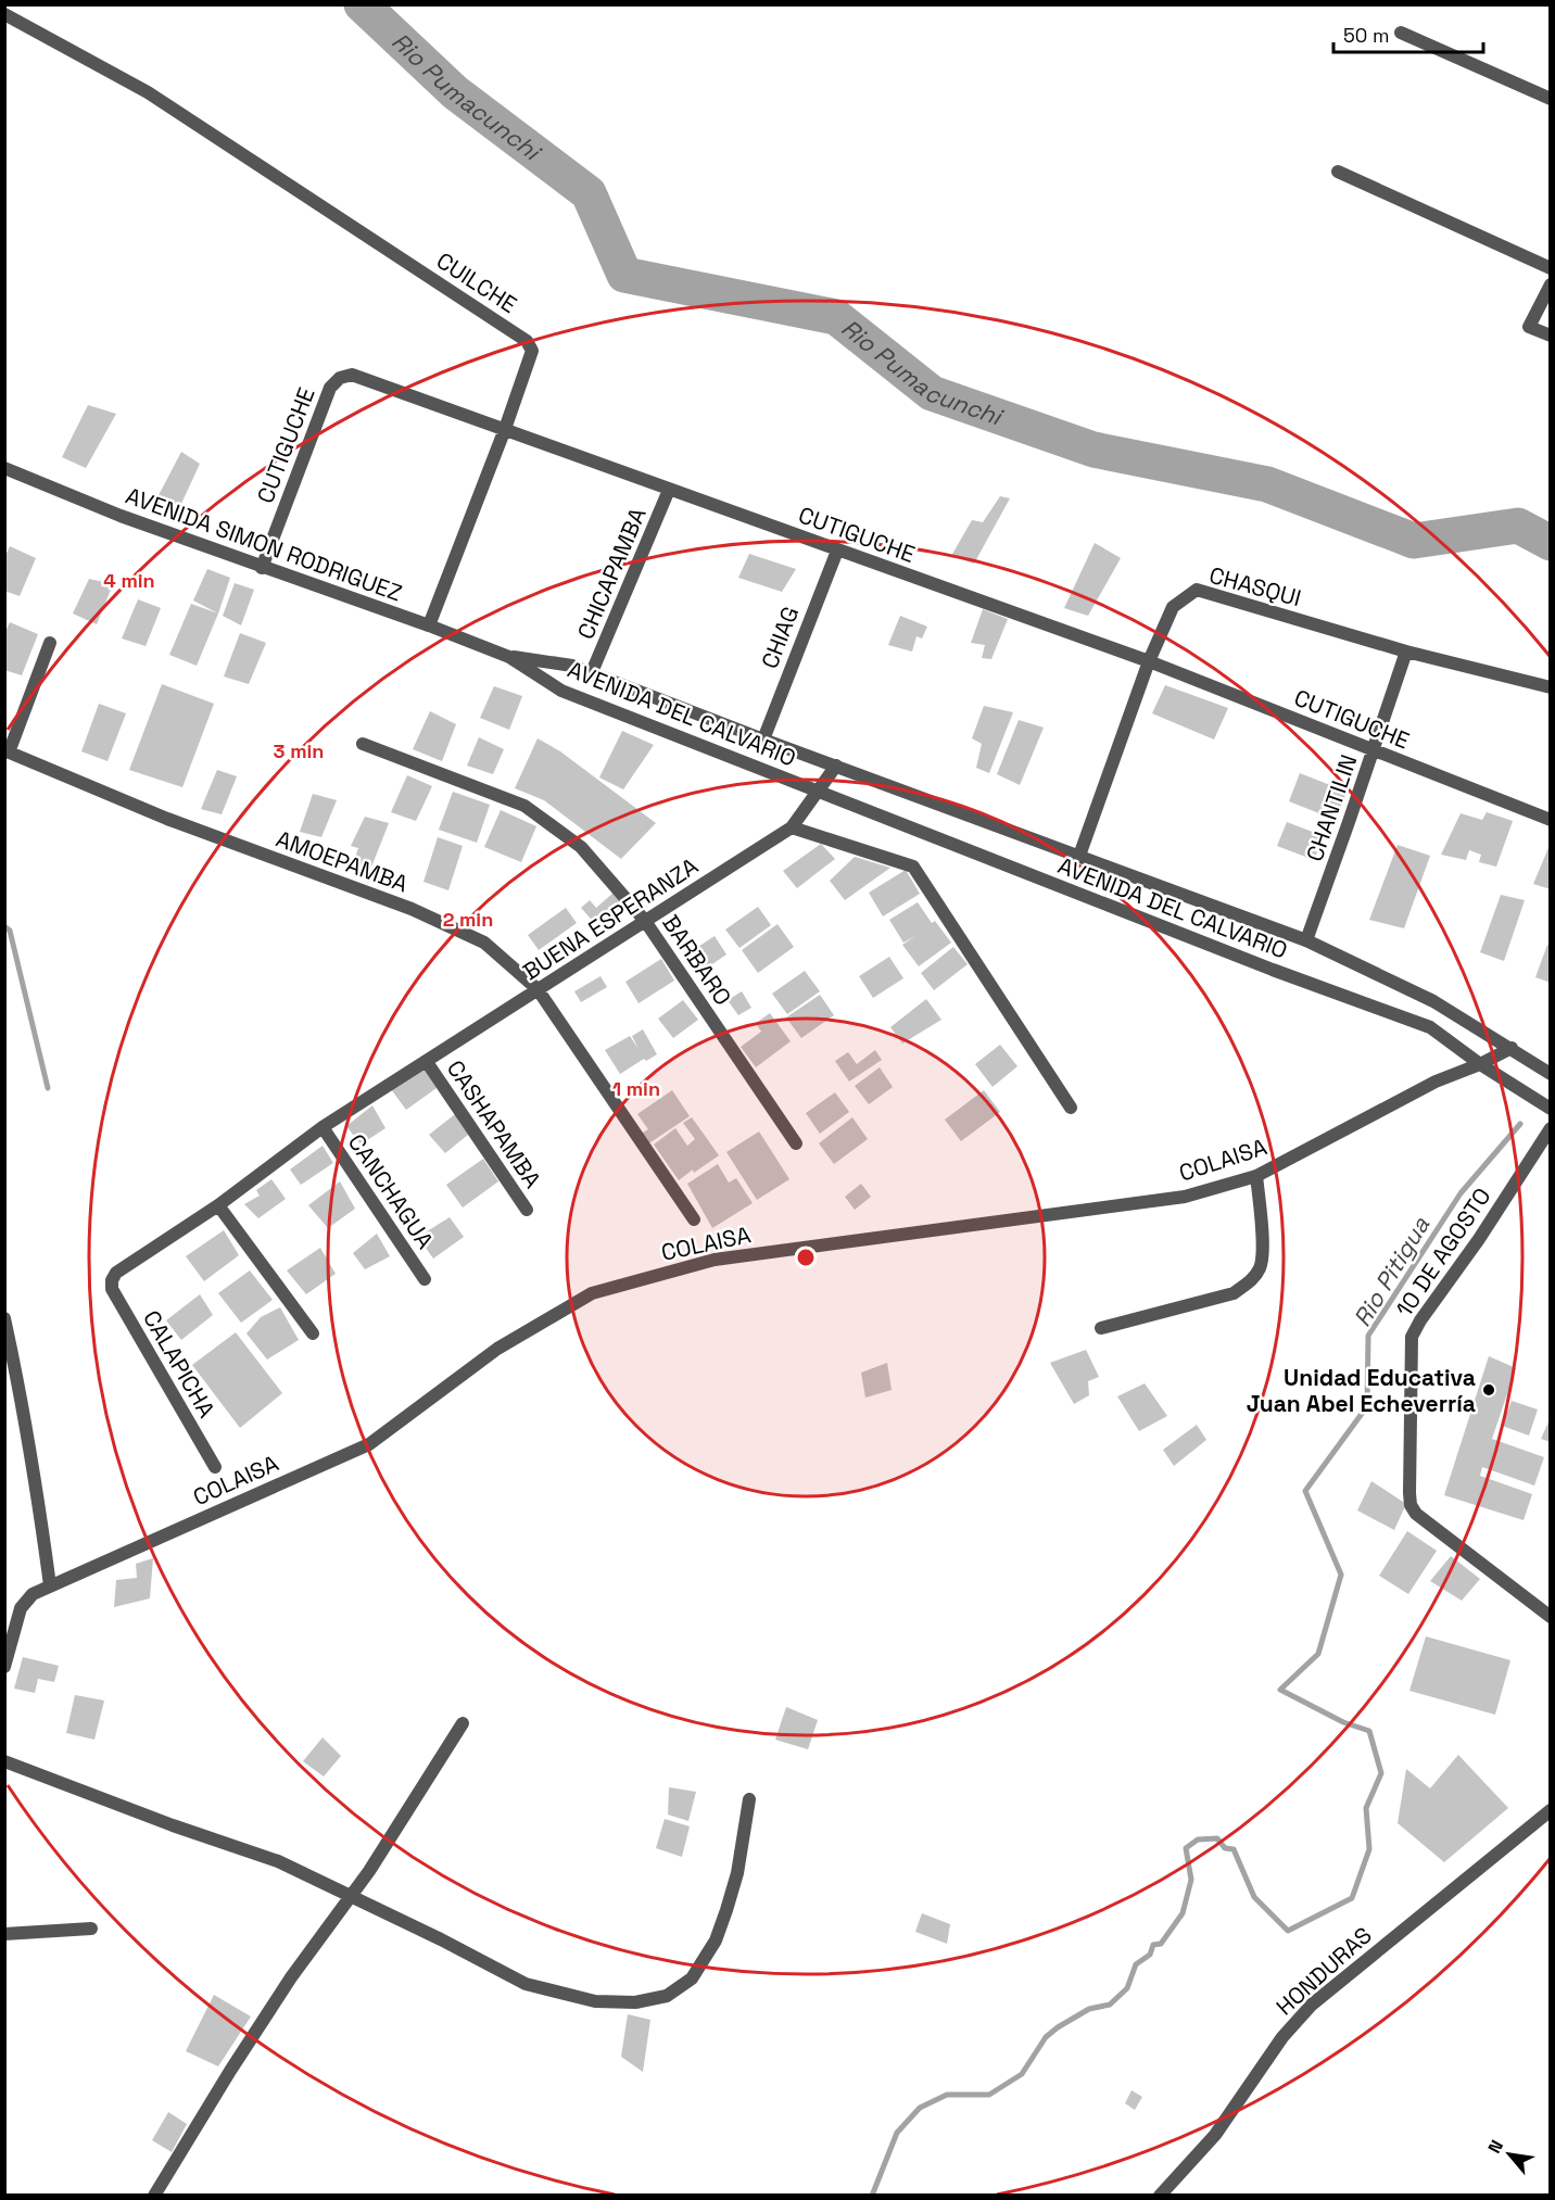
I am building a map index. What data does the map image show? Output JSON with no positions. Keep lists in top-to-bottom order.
{
  "streets": {
    "street": [
      "CUILCHE",
      "CUTIGUCHE",
      "AVENIDA SIMON RODRIGUEZ",
      "CHICAPAMBA",
      "CHASQUI",
      "CHIAG",
      "AVENIDA DEL CALVARIO",
      "CHANTILIN",
      "AMOEPAMBA",
      "BUENA ESPERANZA",
      "BARBARO",
      "CASHAPAMBA",
      "COLAISA",
      "CANCHAGUA",
      "10 DE AGOSTO",
      "CALAPICHA",
      "HONDURAS"
    ]
  },
  "crossings": [
    ["CUILCHE", "CUTIGUCHE"],
    ["CUILCHE", "AVENIDA SIMON RODRIGUEZ"],
    ["CUTIGUCHE", "AVENIDA SIMON RODRIGUEZ"],
    ["CUTIGUCHE", "CHICAPAMBA"],
    ["CUTIGUCHE", "CHASQUI"],
    ["CUTIGUCHE", "CHIAG"],
    ["CUTIGUCHE", "CHANTILIN"],
    ["AVENIDA SIMON RODRIGUEZ", "AVENIDA DEL CALVARIO"],
    ["CHICAPAMBA", "AVENIDA DEL CALVARIO"],
    ["CHASQUI", "AVENIDA DEL CALVARIO"],
    ["CHASQUI", "CHANTILIN"],
    ["CHIAG", "AVENIDA DEL CALVARIO"],
    ["AVENIDA DEL CALVARIO", "CHANTILIN"],
    ["AVENIDA DEL CALVARIO", "COLAISA"],
    ["AMOEPAMBA", "BUENA ESPERANZA"],
    ["BUENA ESPERANZA", "BARBARO"],
    ["BUENA ESPERANZA", "CASHAPAMBA"],
    ["BUENA ESPERANZA", "CANCHAGUA"],
    ["BUENA ESPERANZA", "CALAPICHA"]
  ],
  "water": ["Rio Pumacunchi", "Rio Pitigua"],
  "places": ["Unidad Educativa Juan Abel Echeverría"],
  "scale_bar": "50 m",
  "north": "top left",
  "rings": [
    "4 min",
    "3 min",
    "2 min",
    "1 min"
  ]
}
